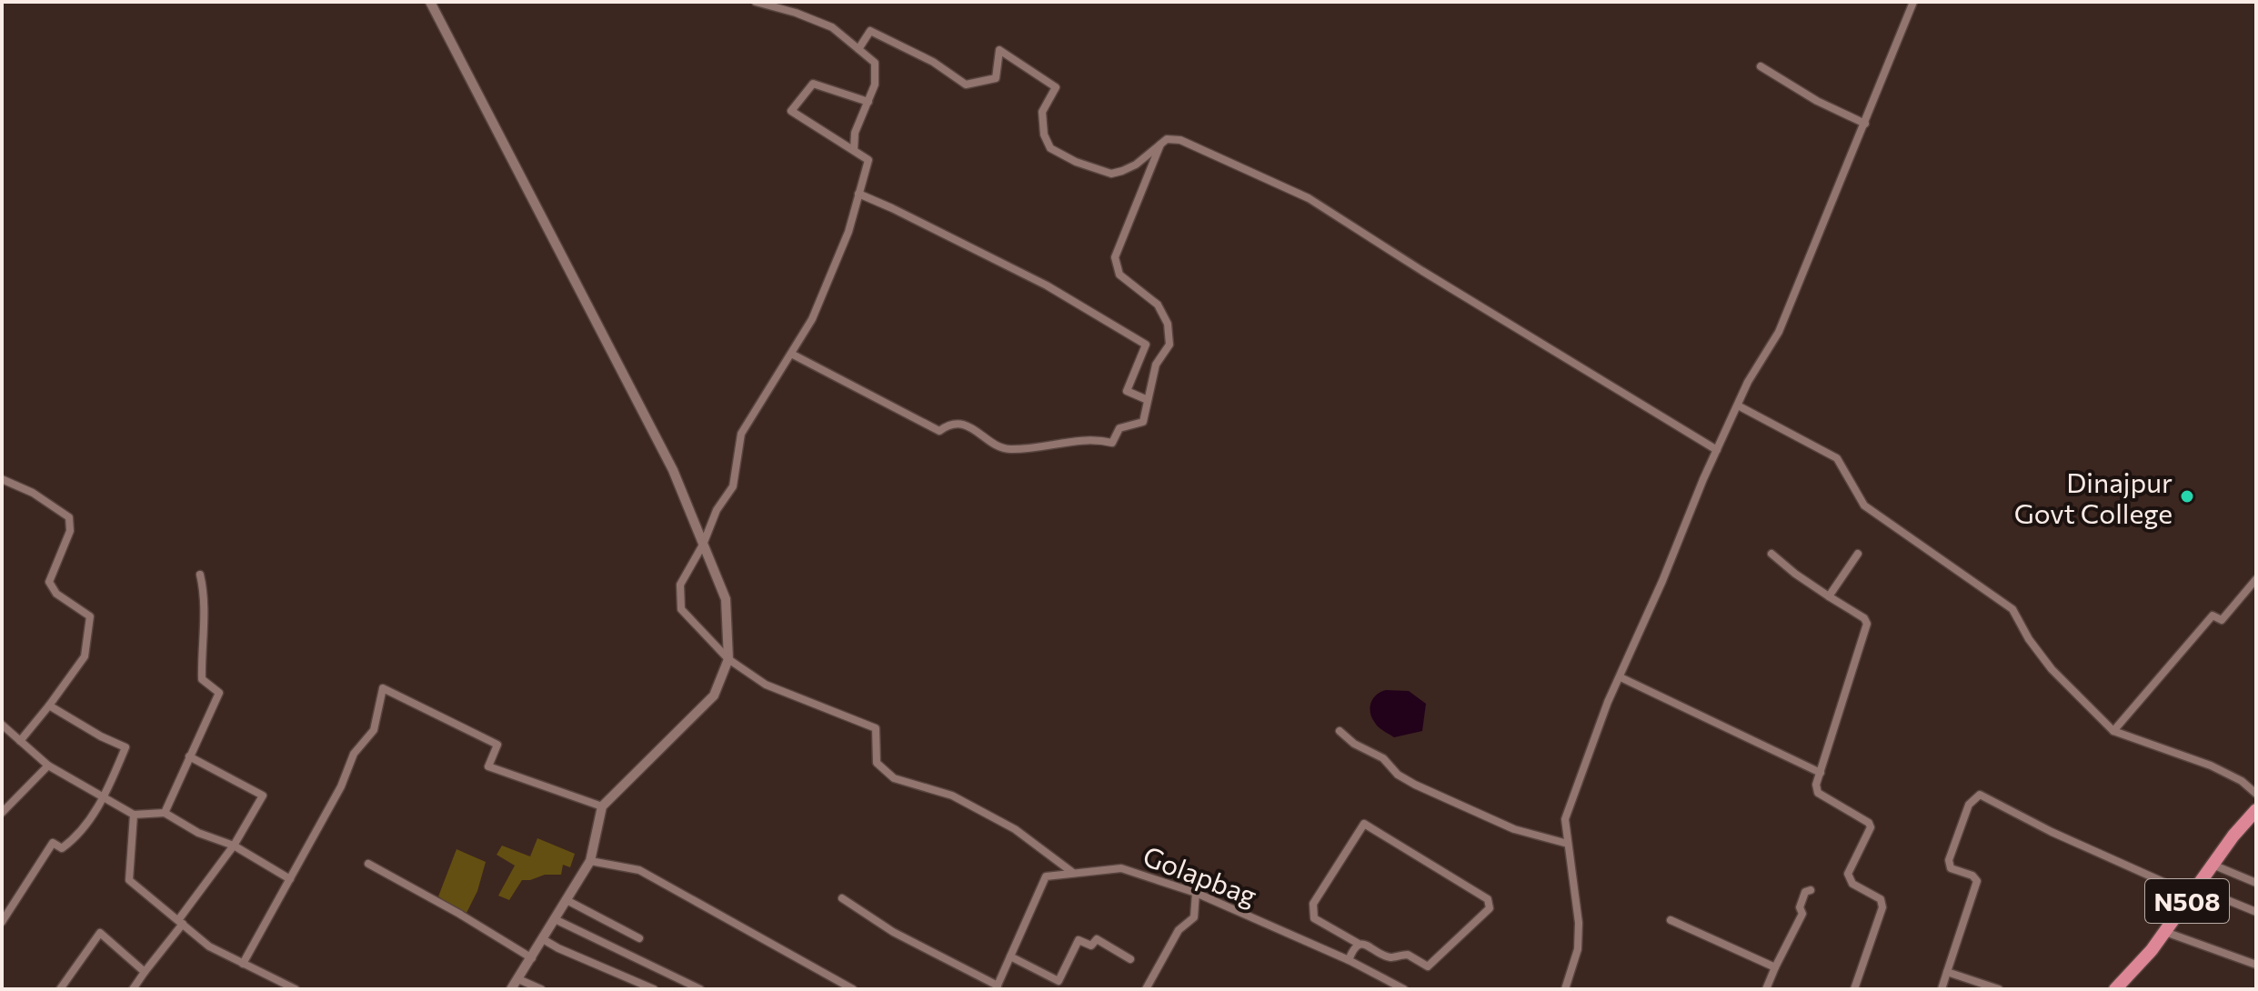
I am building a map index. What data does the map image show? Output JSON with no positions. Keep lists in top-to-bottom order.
{
  "streets": {
    "highway": ["N508"],
    "street": ["Golapbag"]
  },
  "places": ["Dinajpur Govt College"]
}
